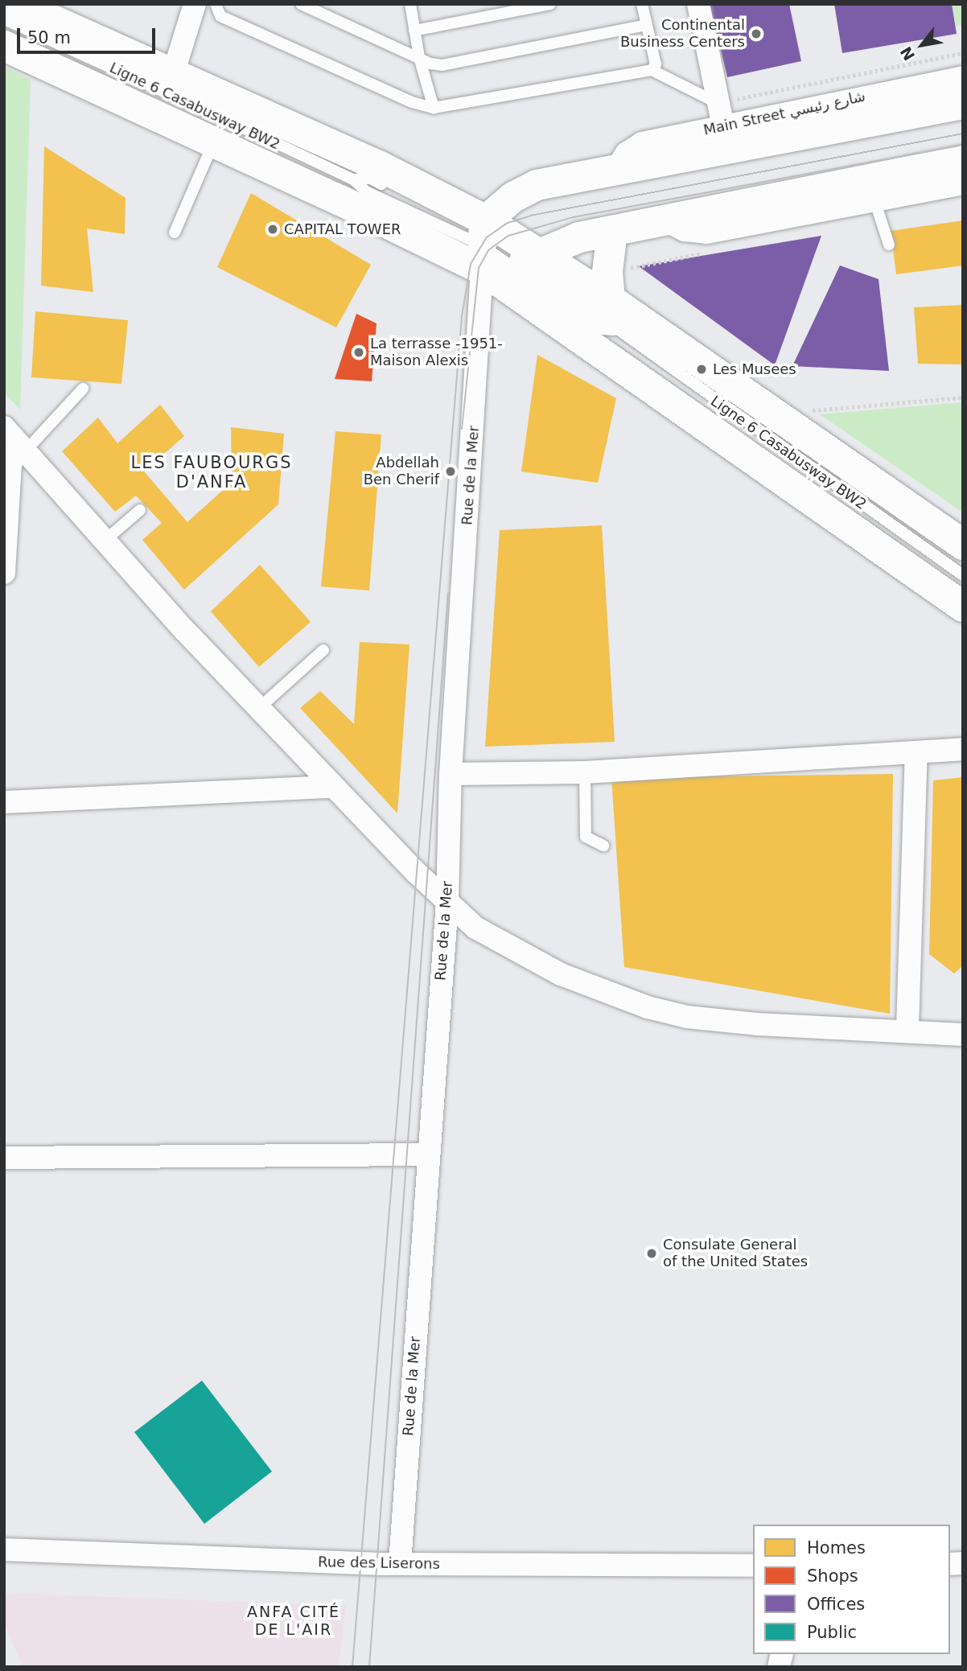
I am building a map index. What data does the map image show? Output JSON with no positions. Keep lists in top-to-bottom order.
{
  "streets": {
    "main road": ["Main Street شارع رئيسي"],
    "street": ["Rue de la Mer", "Rue des Liserons"],
    "lane": ["Ligne 6 Casabusway BW2"]
  },
  "crossings": [
    ["Ligne 6 Casabusway BW2", "Main Street شارع رئيسي"],
    ["Ligne 6 Casabusway BW2", "Rue de la Mer"],
    ["Main Street شارع رئيسي", "Rue de la Mer"],
    ["Rue de la Mer", "Rue des Liserons"]
  ],
  "districts": ["LES FAUBOURGS D'ANFA", "ANFA CITÉ DE L'AIR"],
  "places": [
    "Continental Business Centers",
    "CAPITAL TOWER",
    "La terrasse -1951- Maison Alexis",
    "Les Musees",
    "Abdellah Ben Cherif",
    "Consulate General of the United States"
  ],
  "legend": [
    "Homes",
    "Shops",
    "Offices",
    "Public"
  ],
  "scale_bar": "50 m",
  "north": "bottom left"
}
